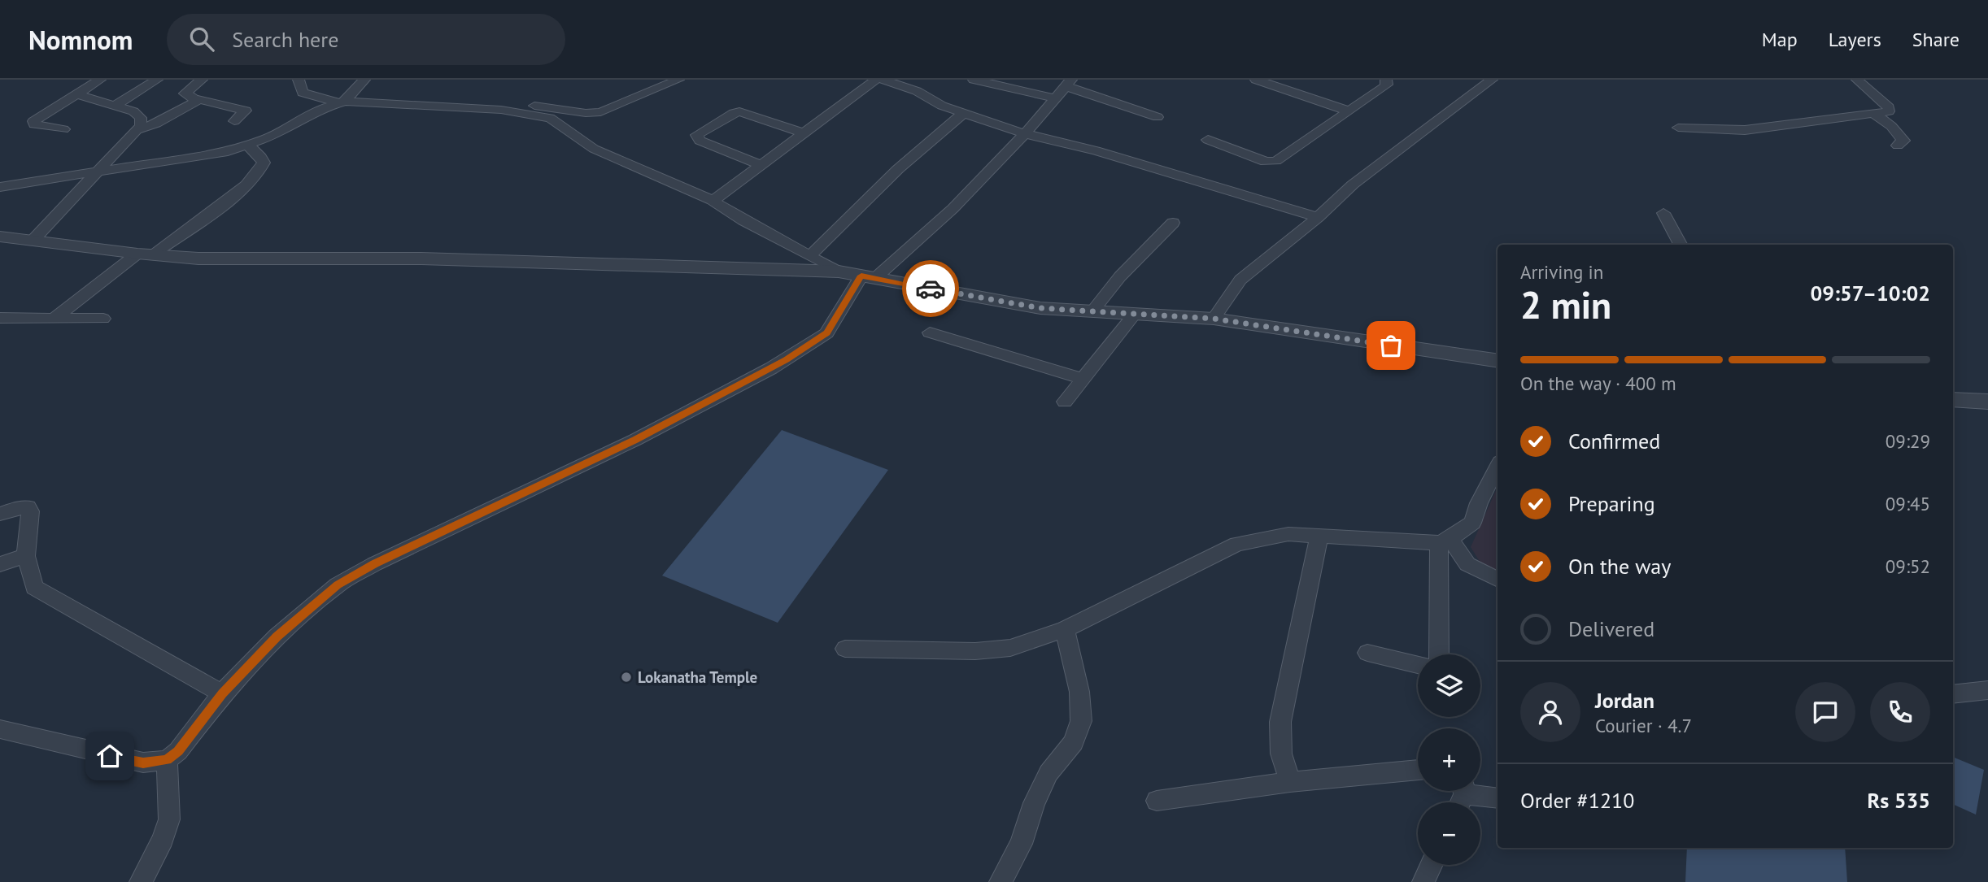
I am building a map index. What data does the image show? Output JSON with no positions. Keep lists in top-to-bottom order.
{
  "places": ["Lokanatha Temple"],
  "page": {
    "header": "Nomnom",
    "search": "Search here",
    "nav": ["Map", "Layers", "Share"],
    "heading": ["2 min", "Arriving in", "09:57–10:02"],
    "panel": [
      "Jordan",
      "Courier · 4.7",
      "Order #1210",
      "Rs 535"
    ],
    "bar": "On the way · 400 m",
    "list": [
      ["Confirmed", "09:29"],
      ["Preparing", "09:45"],
      ["On the way", "09:52"],
      "Delivered"
    ],
    "map_buttons": ["+", "−"]
  }
}
